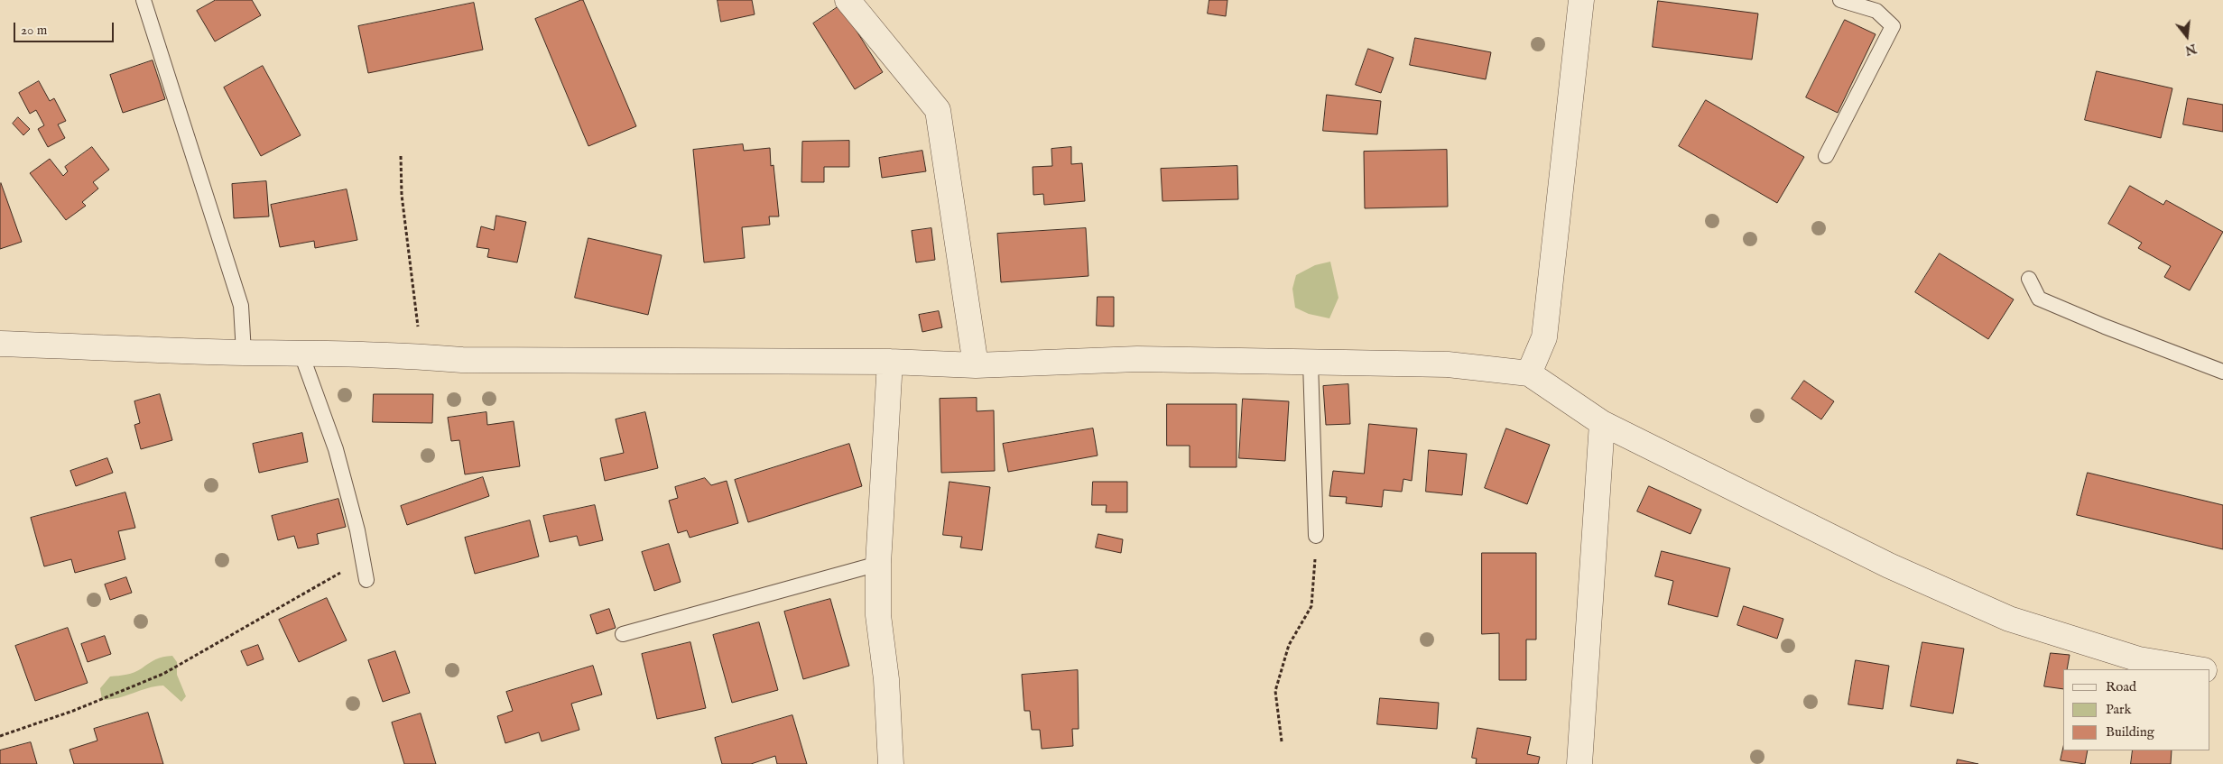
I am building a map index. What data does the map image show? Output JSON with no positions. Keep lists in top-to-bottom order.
{
  "legend": ["Road", "Park", "Building"],
  "scale_bar": "20 m",
  "north": "bottom"
}
